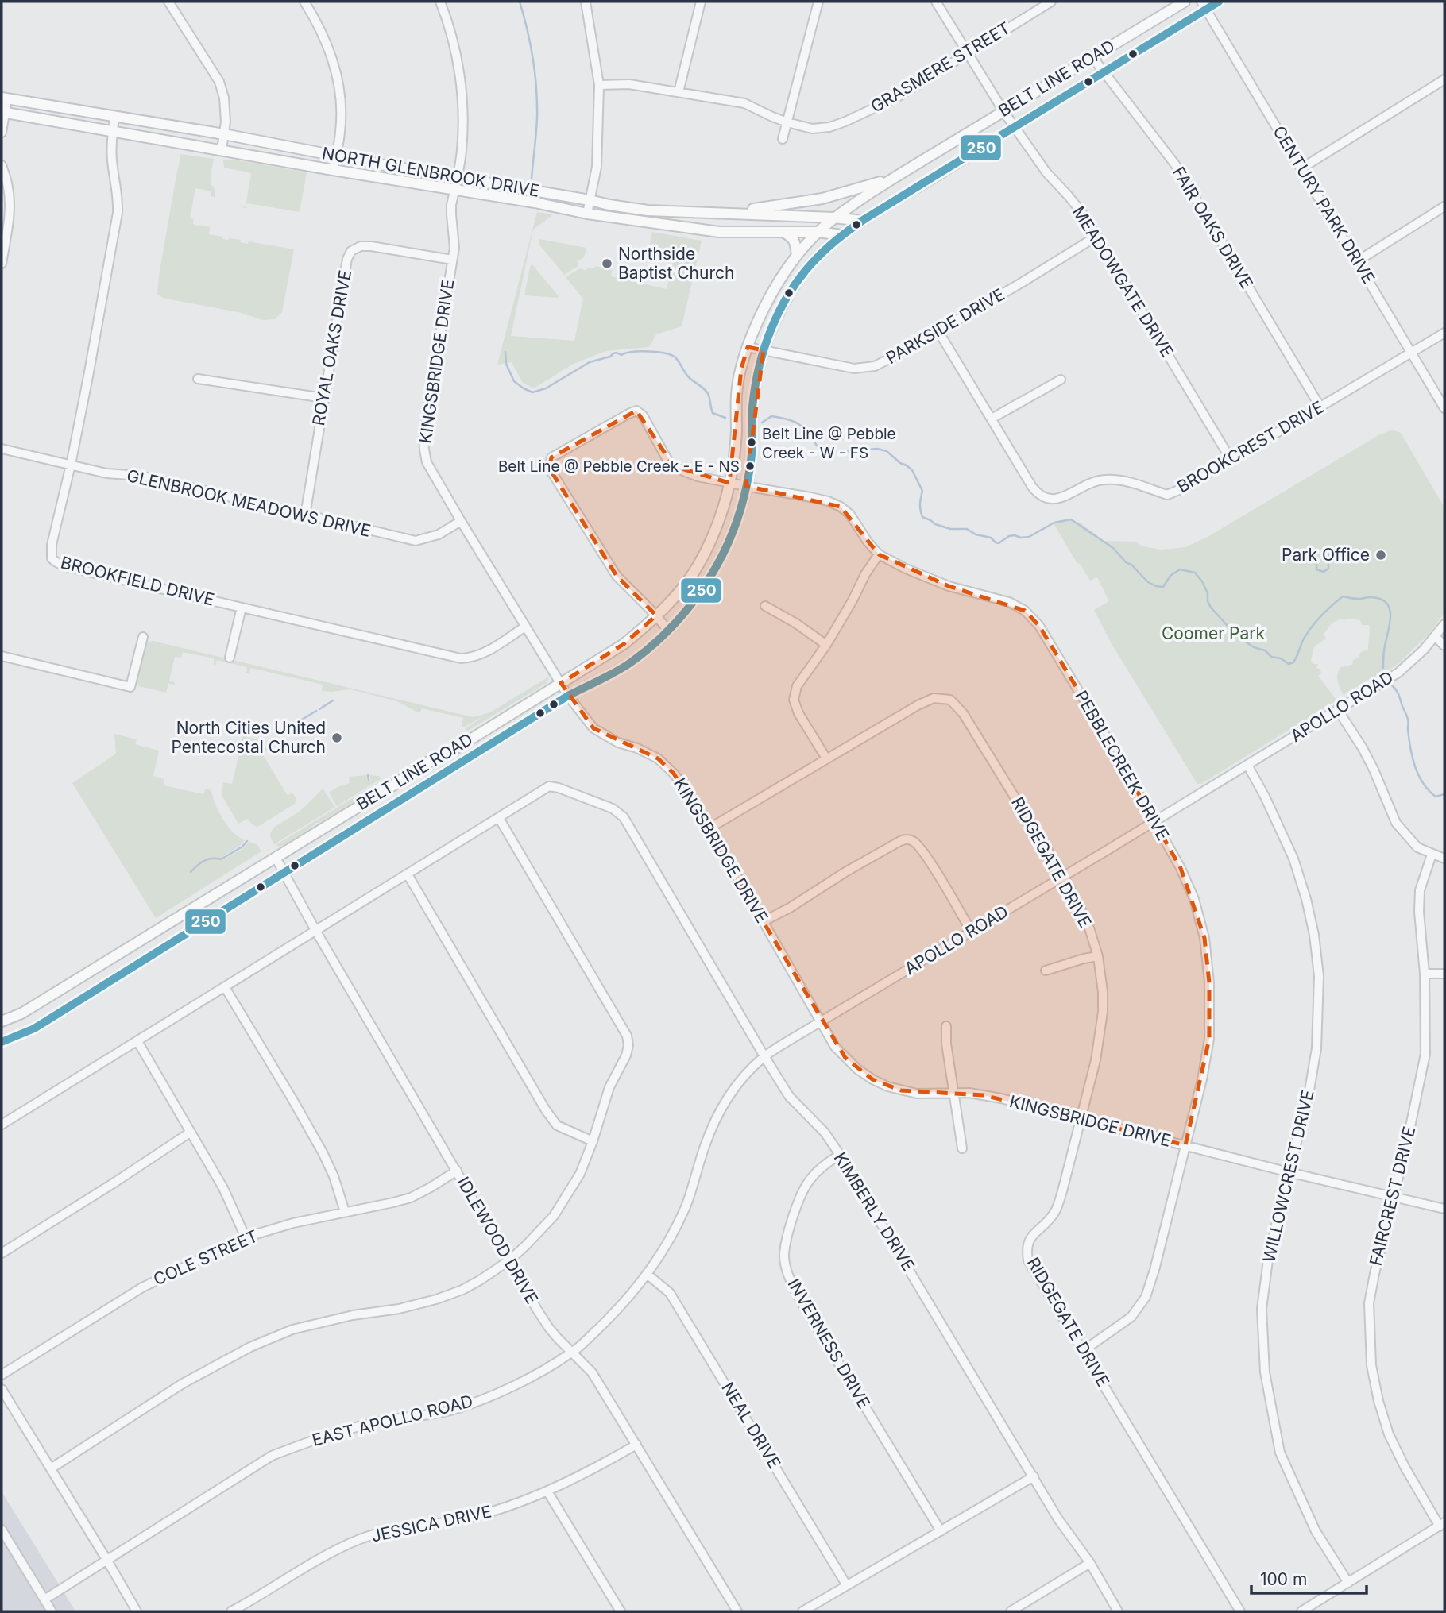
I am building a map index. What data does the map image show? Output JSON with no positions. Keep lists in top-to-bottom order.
{
  "streets": {
    "main road": ["BELT LINE ROAD", "NORTH GLENBROOK DRIVE"],
    "street": [
      "GRASMERE STREET",
      "CENTURY PARK DRIVE",
      "FAIR OAKS DRIVE",
      "MEADOWGATE DRIVE",
      "PARKSIDE DRIVE",
      "ROYAL OAKS DRIVE",
      "KINGSBRIDGE DRIVE",
      "BROOKCREST DRIVE",
      "GLENBROOK MEADOWS DRIVE",
      "BROOKFIELD DRIVE",
      "APOLLO ROAD",
      "PEBBLECREEK DRIVE",
      "RIDGEGATE DRIVE",
      "WILLOWCREST DRIVE",
      "FAIRCREST DRIVE",
      "KIMBERLY DRIVE",
      "IDLEWOOD DRIVE",
      "COLE STREET",
      "INVERNESS DRIVE",
      "EAST APOLLO ROAD",
      "NEAL DRIVE",
      "JESSICA DRIVE"
    ]
  },
  "crossings": [
    ["GRASMERE STREET", "MEADOWGATE DRIVE"],
    ["BELT LINE ROAD", "NORTH GLENBROOK DRIVE"],
    ["BELT LINE ROAD", "CENTURY PARK DRIVE"],
    ["BELT LINE ROAD", "FAIR OAKS DRIVE"],
    ["BELT LINE ROAD", "MEADOWGATE DRIVE"],
    ["BELT LINE ROAD", "PARKSIDE DRIVE"],
    ["BELT LINE ROAD", "KINGSBRIDGE DRIVE"],
    ["BELT LINE ROAD", "PEBBLECREEK DRIVE"],
    ["BELT LINE ROAD", "IDLEWOOD DRIVE"],
    ["NORTH GLENBROOK DRIVE", "KINGSBRIDGE DRIVE"],
    ["NORTH GLENBROOK DRIVE", "BROOKFIELD DRIVE"],
    ["CENTURY PARK DRIVE", "BROOKCREST DRIVE"],
    ["FAIR OAKS DRIVE", "BROOKCREST DRIVE"],
    ["MEADOWGATE DRIVE", "PARKSIDE DRIVE"],
    ["MEADOWGATE DRIVE", "BROOKCREST DRIVE"],
    ["PARKSIDE DRIVE", "BROOKCREST DRIVE"],
    ["ROYAL OAKS DRIVE", "KINGSBRIDGE DRIVE"],
    ["ROYAL OAKS DRIVE", "GLENBROOK MEADOWS DRIVE"],
    ["KINGSBRIDGE DRIVE", "GLENBROOK MEADOWS DRIVE"],
    ["KINGSBRIDGE DRIVE", "BROOKFIELD DRIVE"],
    ["KINGSBRIDGE DRIVE", "APOLLO ROAD"],
    ["KINGSBRIDGE DRIVE", "PEBBLECREEK DRIVE"],
    ["KINGSBRIDGE DRIVE", "RIDGEGATE DRIVE"],
    ["KINGSBRIDGE DRIVE", "WILLOWCREST DRIVE"],
    ["KINGSBRIDGE DRIVE", "FAIRCREST DRIVE"],
    ["GLENBROOK MEADOWS DRIVE", "BROOKFIELD DRIVE"],
    ["APOLLO ROAD", "PEBBLECREEK DRIVE"],
    ["APOLLO ROAD", "RIDGEGATE DRIVE"],
    ["APOLLO ROAD", "WILLOWCREST DRIVE"],
    ["APOLLO ROAD", "KIMBERLY DRIVE"],
    ["APOLLO ROAD", "IDLEWOOD DRIVE"],
    ["APOLLO ROAD", "EAST APOLLO ROAD"],
    ["APOLLO ROAD", "NEAL DRIVE"],
    ["PEBBLECREEK DRIVE", "RIDGEGATE DRIVE"],
    ["KIMBERLY DRIVE", "INVERNESS DRIVE"],
    ["IDLEWOOD DRIVE", "COLE STREET"],
    ["IDLEWOOD DRIVE", "EAST APOLLO ROAD"],
    ["IDLEWOOD DRIVE", "JESSICA DRIVE"]
  ],
  "parks": ["Coomer Park"],
  "places": [
    "Northside Baptist Church",
    "Belt Line @ Pebble Creek - W - FS",
    "Belt Line @ Pebble Creek - E - NS",
    "Park Office",
    "North Cities United Pentecostal Church"
  ],
  "lines": ["transit line 250"],
  "scale_bar": "100 m"
}
